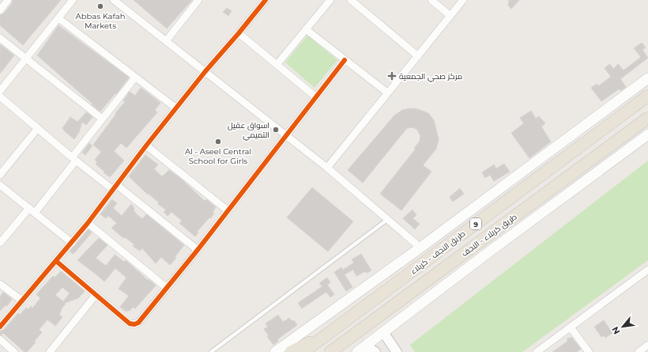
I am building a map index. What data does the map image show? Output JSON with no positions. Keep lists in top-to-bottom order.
{
  "streets": {
    "highway": ["9", "طريق کربلاء - النجف", "طريق النجف - کربلاء"]
  },
  "places": {
    "other": ["Abbas Kafah Markets", "اسواق عقيل التميمي", "Al - Aseel Central School for Girls"],
    "health": ["مركز صحي الجمعية"]
  },
  "north": "bottom left"
}
